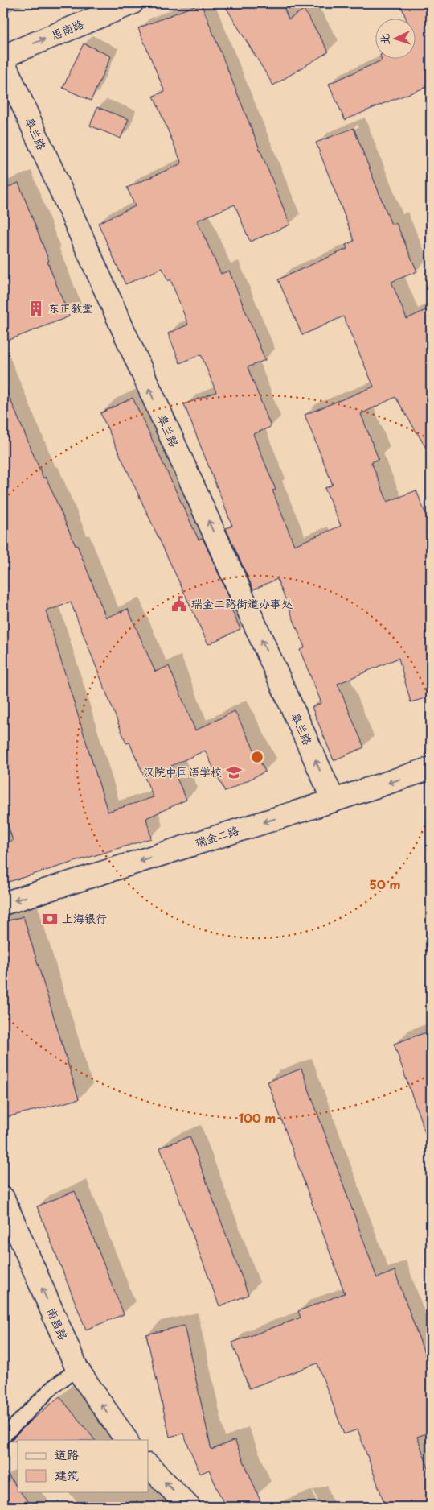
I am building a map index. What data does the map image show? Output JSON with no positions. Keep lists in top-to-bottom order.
{
  "streets": {
    "street": [
      "思南路",
      "皋兰路",
      "瑞金二路",
      "南昌路"
    ]
  },
  "crossings": [
    ["皋兰路", "瑞金二路"]
  ],
  "one_way": [
    "思南路",
    "皋兰路",
    "瑞金二路",
    "南昌路"
  ],
  "places": {
    "building": ["东正教堂"],
    "public building": ["瑞金二路街道办事处"],
    "school or university": ["汉院中国语学校"],
    "bank": ["上海银行"]
  },
  "legend": ["道路", "建筑"],
  "north": "left",
  "rings": ["50 m", "100 m"]
}
